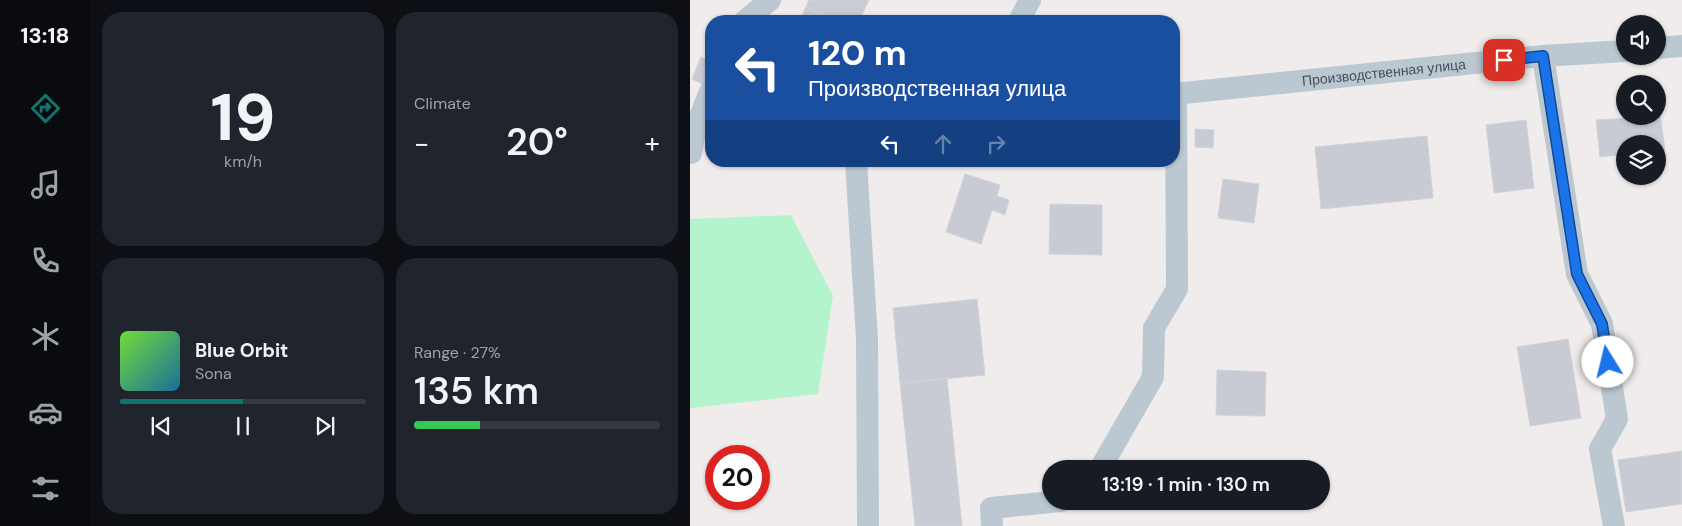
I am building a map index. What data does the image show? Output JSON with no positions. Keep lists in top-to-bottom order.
{
  "streets": {
    "street": ["Производственная улица"]
  },
  "page": {
    "tabs": "13:18",
    "tile": [
      ["19", "km/h"],
      "Climate",
      ["Range · 27%", "135 km"]
    ],
    "turn": ["120 m", "Производственная улица"],
    "heat": ["−", "20°", "+"],
    "song": ["Blue Orbit", "Sona"],
    "limit": "20",
    "trip": "13:19 · 1 min · 130 m"
  }
}
